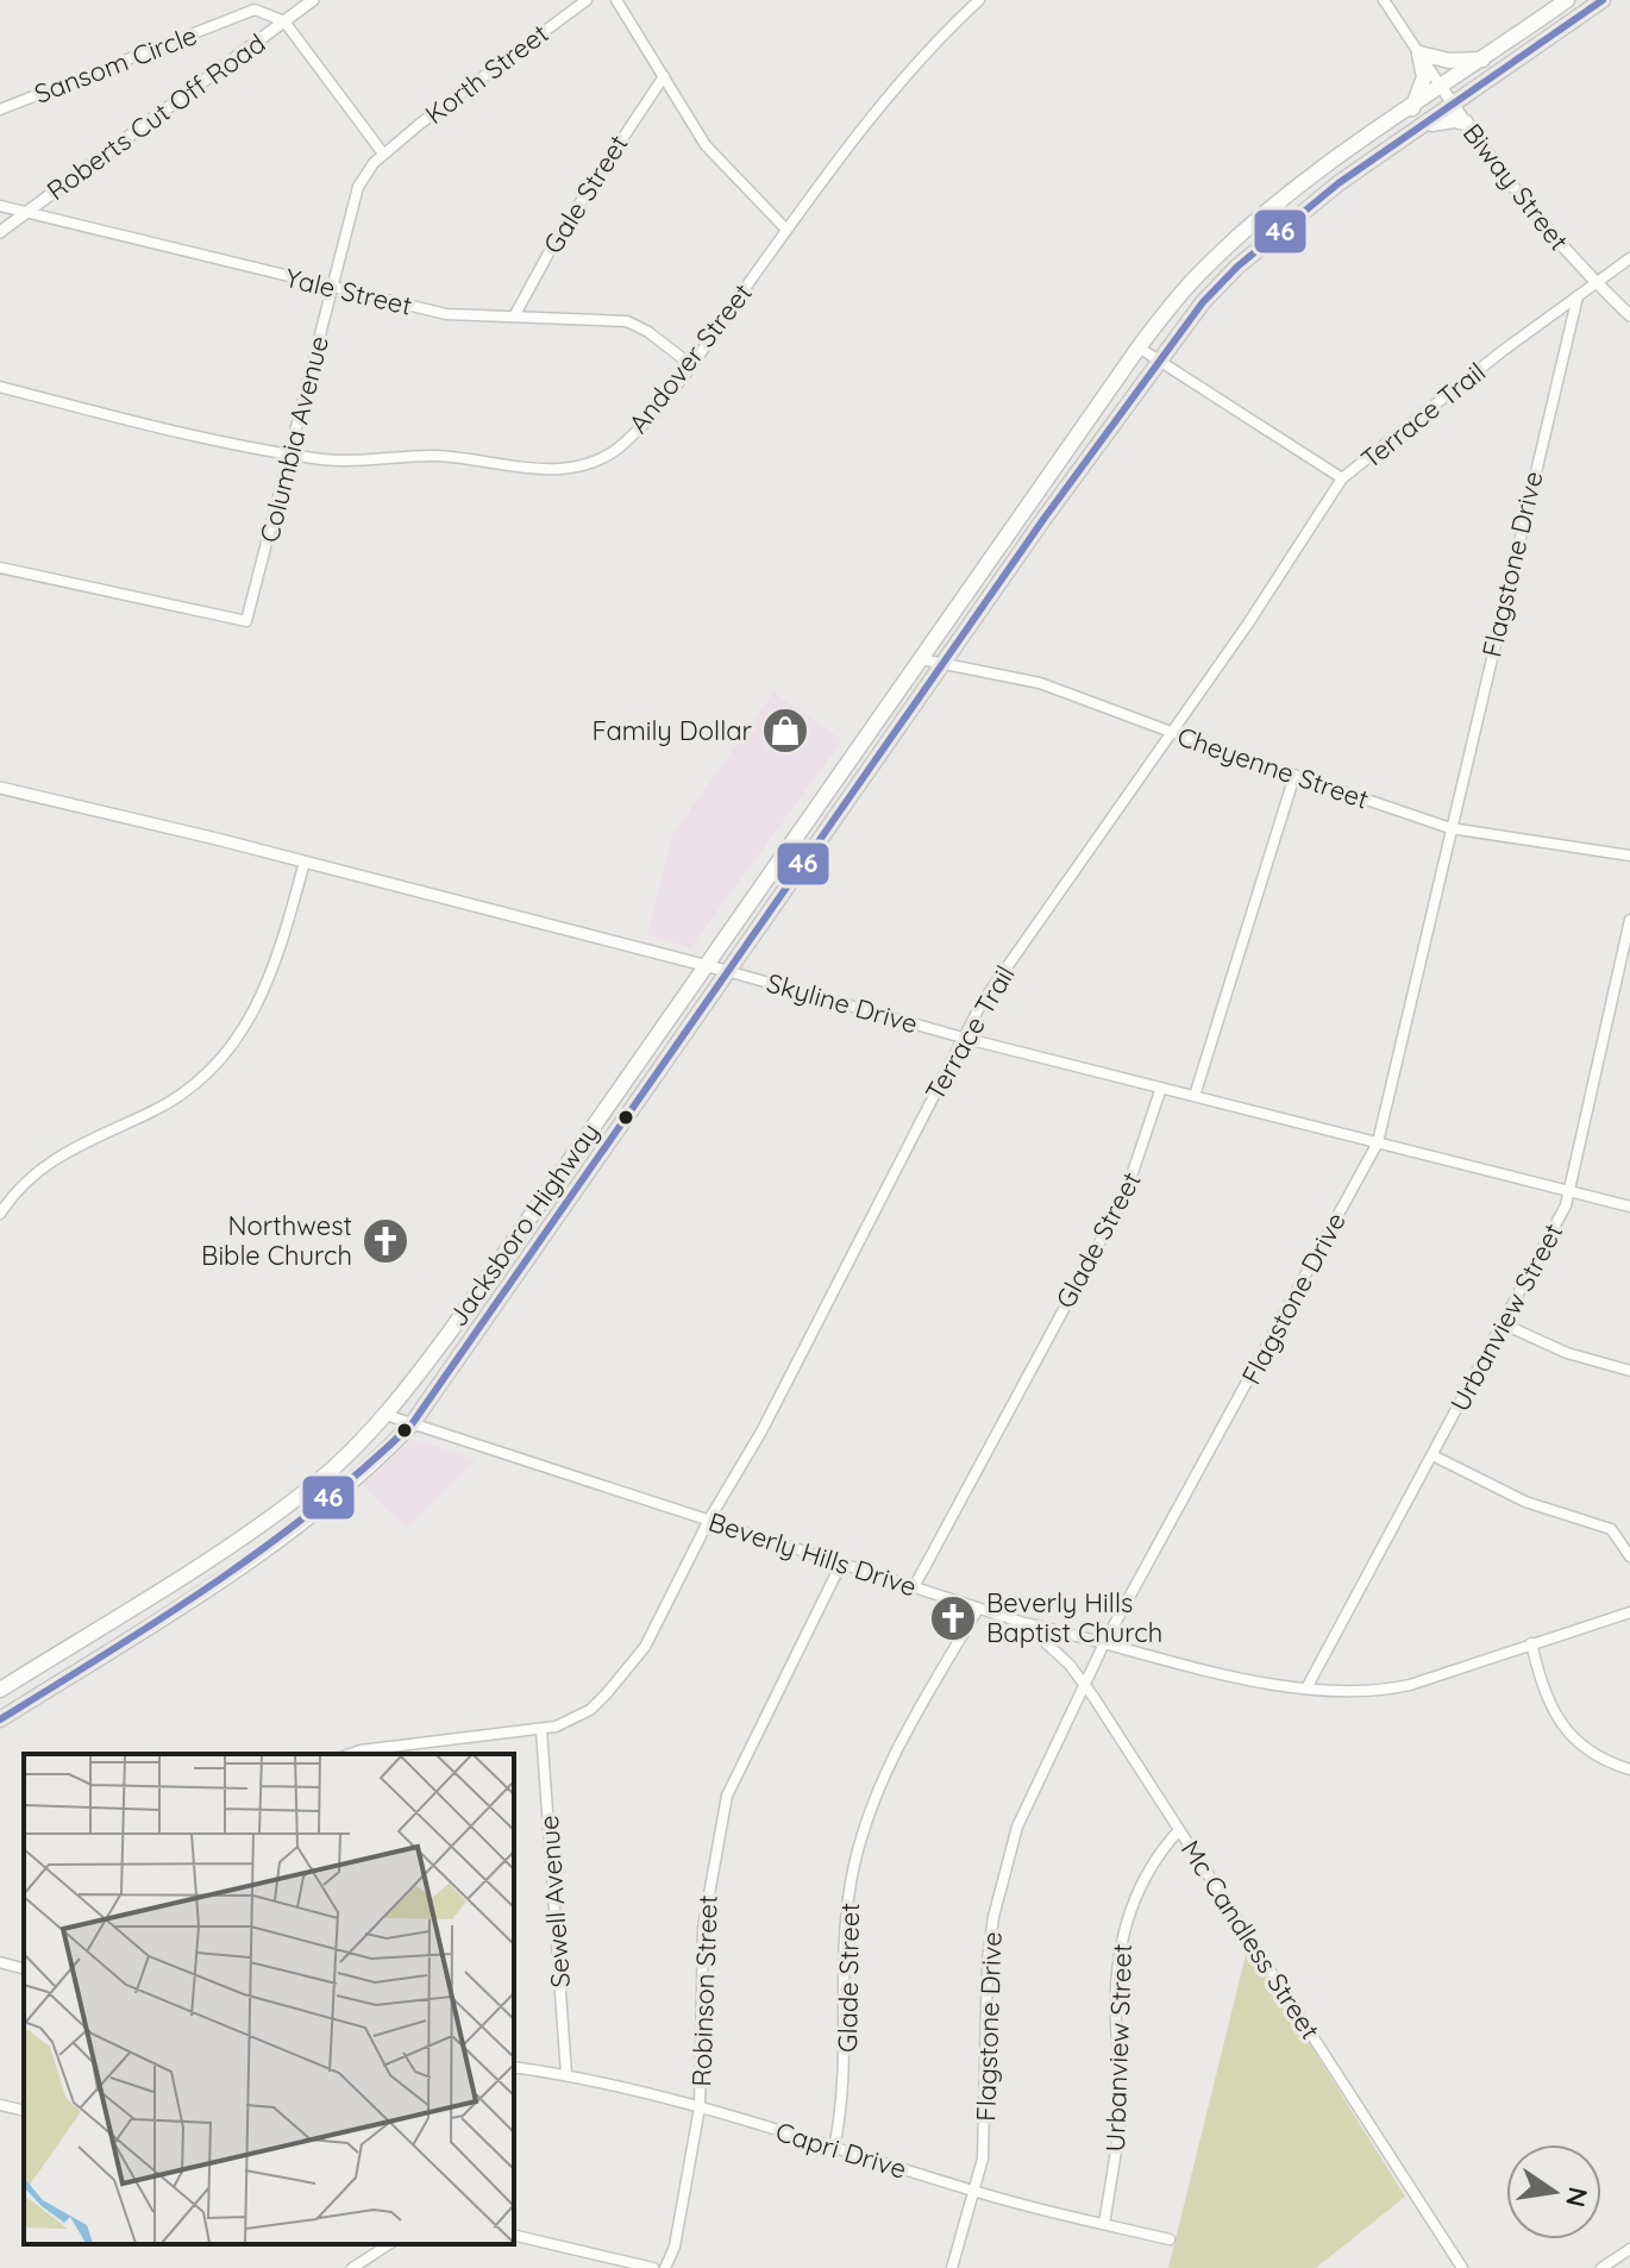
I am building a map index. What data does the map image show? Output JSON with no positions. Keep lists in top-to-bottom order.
{
  "streets": {
    "main road": ["Jacksboro Highway"],
    "street": [
      "Sansom Circle",
      "Korth Street",
      "Roberts Cut Off Road",
      "Biway Street",
      "Gale Street",
      "Yale Street",
      "Andover Street",
      "Terrace Trail",
      "Columbia Avenue",
      "Flagstone Drive",
      "Cheyenne Street",
      "Skyline Drive",
      "Glade Street",
      "Urbanview Street",
      "Beverly Hills Drive",
      "Sewell Avenue",
      "Mc Candless Street",
      "Robinson Street",
      "Capri Drive"
    ]
  },
  "crossings": [
    ["Sansom Circle", "Roberts Cut Off Road"],
    ["Korth Street", "Columbia Avenue"],
    ["Roberts Cut Off Road", "Yale Street"],
    ["Biway Street", "Terrace Trail"],
    ["Biway Street", "Jacksboro Highway"],
    ["Gale Street", "Yale Street"],
    ["Yale Street", "Andover Street"],
    ["Yale Street", "Columbia Avenue"],
    ["Andover Street", "Columbia Avenue"],
    ["Terrace Trail", "Flagstone Drive"],
    ["Terrace Trail", "Cheyenne Street"],
    ["Terrace Trail", "Skyline Drive"],
    ["Terrace Trail", "Beverly Hills Drive"],
    ["Terrace Trail", "Sewell Avenue"],
    ["Flagstone Drive", "Cheyenne Street"],
    ["Flagstone Drive", "Skyline Drive"],
    ["Flagstone Drive", "Beverly Hills Drive"],
    ["Flagstone Drive", "Mc Candless Street"],
    ["Flagstone Drive", "Capri Drive"],
    ["Cheyenne Street", "Jacksboro Highway"],
    ["Skyline Drive", "Jacksboro Highway"],
    ["Skyline Drive", "Glade Street"],
    ["Skyline Drive", "Urbanview Street"],
    ["Jacksboro Highway", "Beverly Hills Drive"],
    ["Glade Street", "Beverly Hills Drive"],
    ["Glade Street", "Capri Drive"],
    ["Urbanview Street", "Beverly Hills Drive"],
    ["Urbanview Street", "Mc Candless Street"],
    ["Urbanview Street", "Capri Drive"],
    ["Beverly Hills Drive", "Mc Candless Street"],
    ["Beverly Hills Drive", "Robinson Street"],
    ["Sewell Avenue", "Capri Drive"],
    ["Robinson Street", "Capri Drive"]
  ],
  "places": {
    "shop": ["Family Dollar"],
    "church": ["Northwest Bible Church", "Beverly Hills Baptist Church"]
  },
  "lines": ["transit line 46"],
  "north": "right"
}
